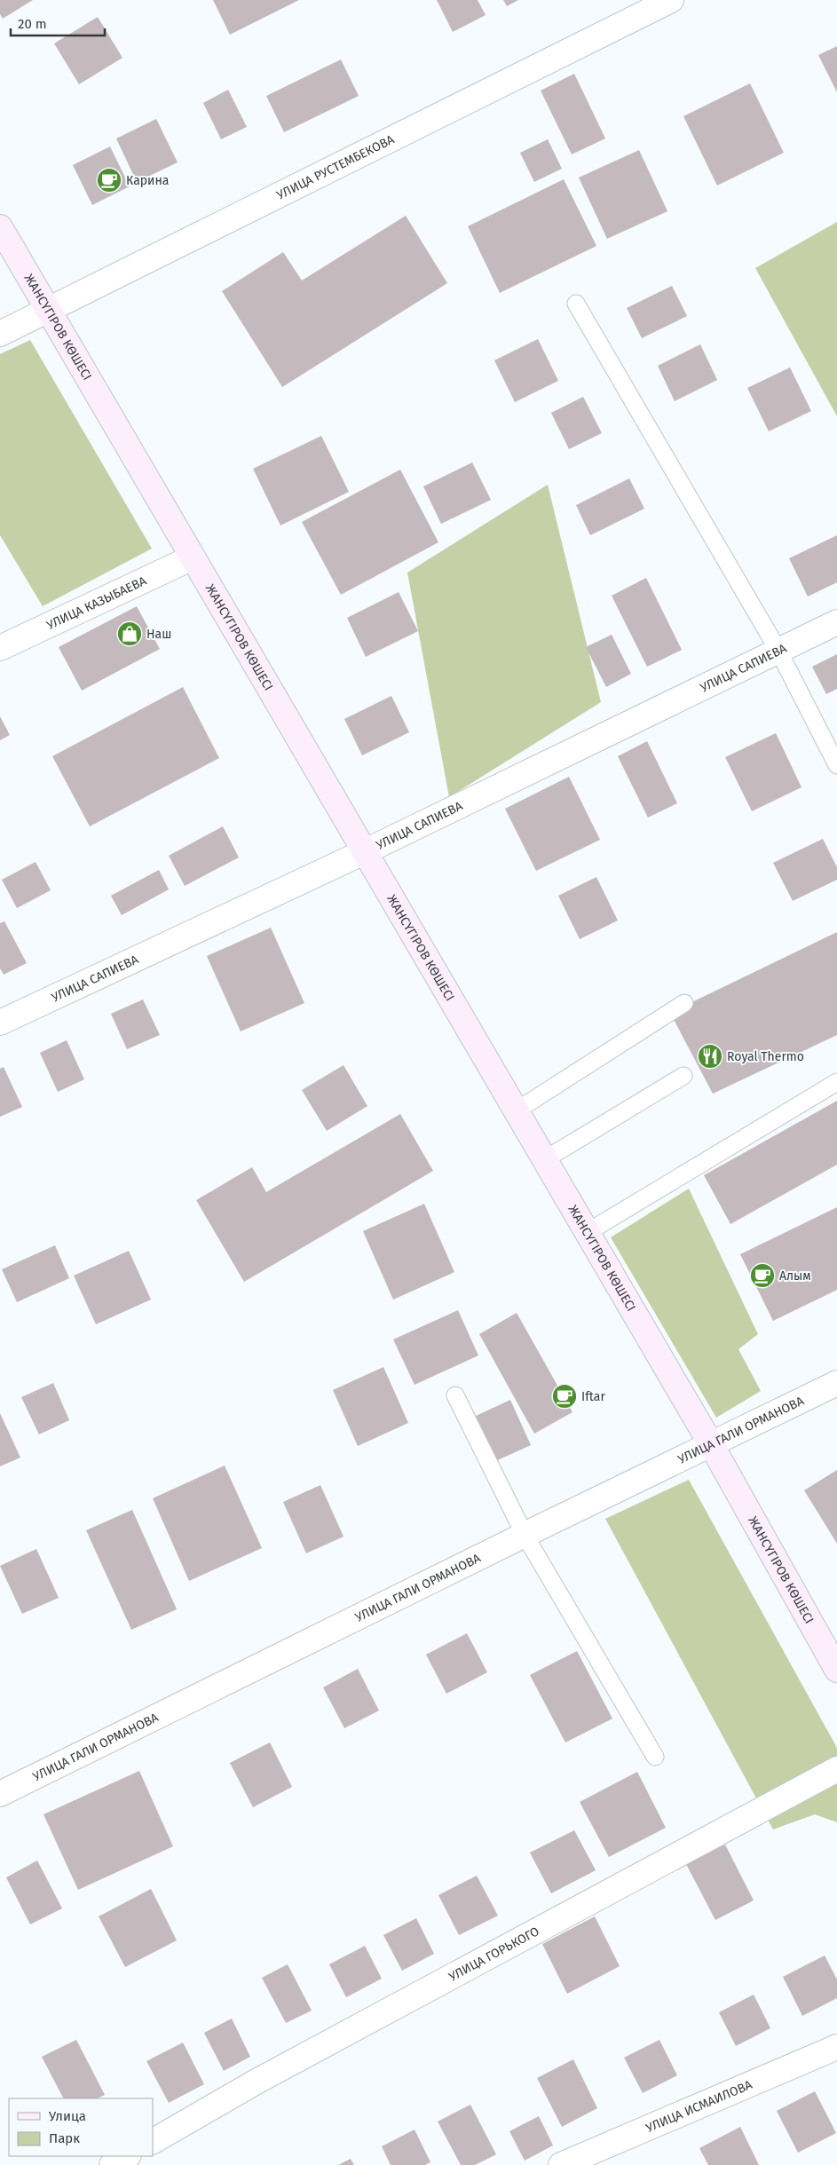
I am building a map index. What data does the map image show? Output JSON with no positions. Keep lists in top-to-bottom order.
{
  "streets": {
    "main road": ["ЖАНСҮГІРОВ КӨШЕСІ"],
    "street": [
      "УЛИЦА РУСТЕМБЕКОВА",
      "УЛИЦА КАЗЫБАЕВА",
      "УЛИЦА САПИЕВА",
      "УЛИЦА ГАЛИ ОРМАНОВА",
      "УЛИЦА ГОРЬКОГО",
      "УЛИЦА ИСМАИЛОВА"
    ]
  },
  "crossings": [
    ["УЛИЦА РУСТЕМБЕКОВА", "ЖАНСҮГІРОВ КӨШЕСІ"],
    ["ЖАНСҮГІРОВ КӨШЕСІ", "УЛИЦА КАЗЫБАЕВА"],
    ["ЖАНСҮГІРОВ КӨШЕСІ", "УЛИЦА САПИЕВА"],
    ["ЖАНСҮГІРОВ КӨШЕСІ", "УЛИЦА ГАЛИ ОРМАНОВА"]
  ],
  "places": {
    "cafe": ["Карина", "Алым", "Iftar"],
    "shop": ["Наш"],
    "restaurant": ["Royal Thermo"]
  },
  "legend": ["Улица", "Парк"],
  "scale_bar": "20 m"
}
